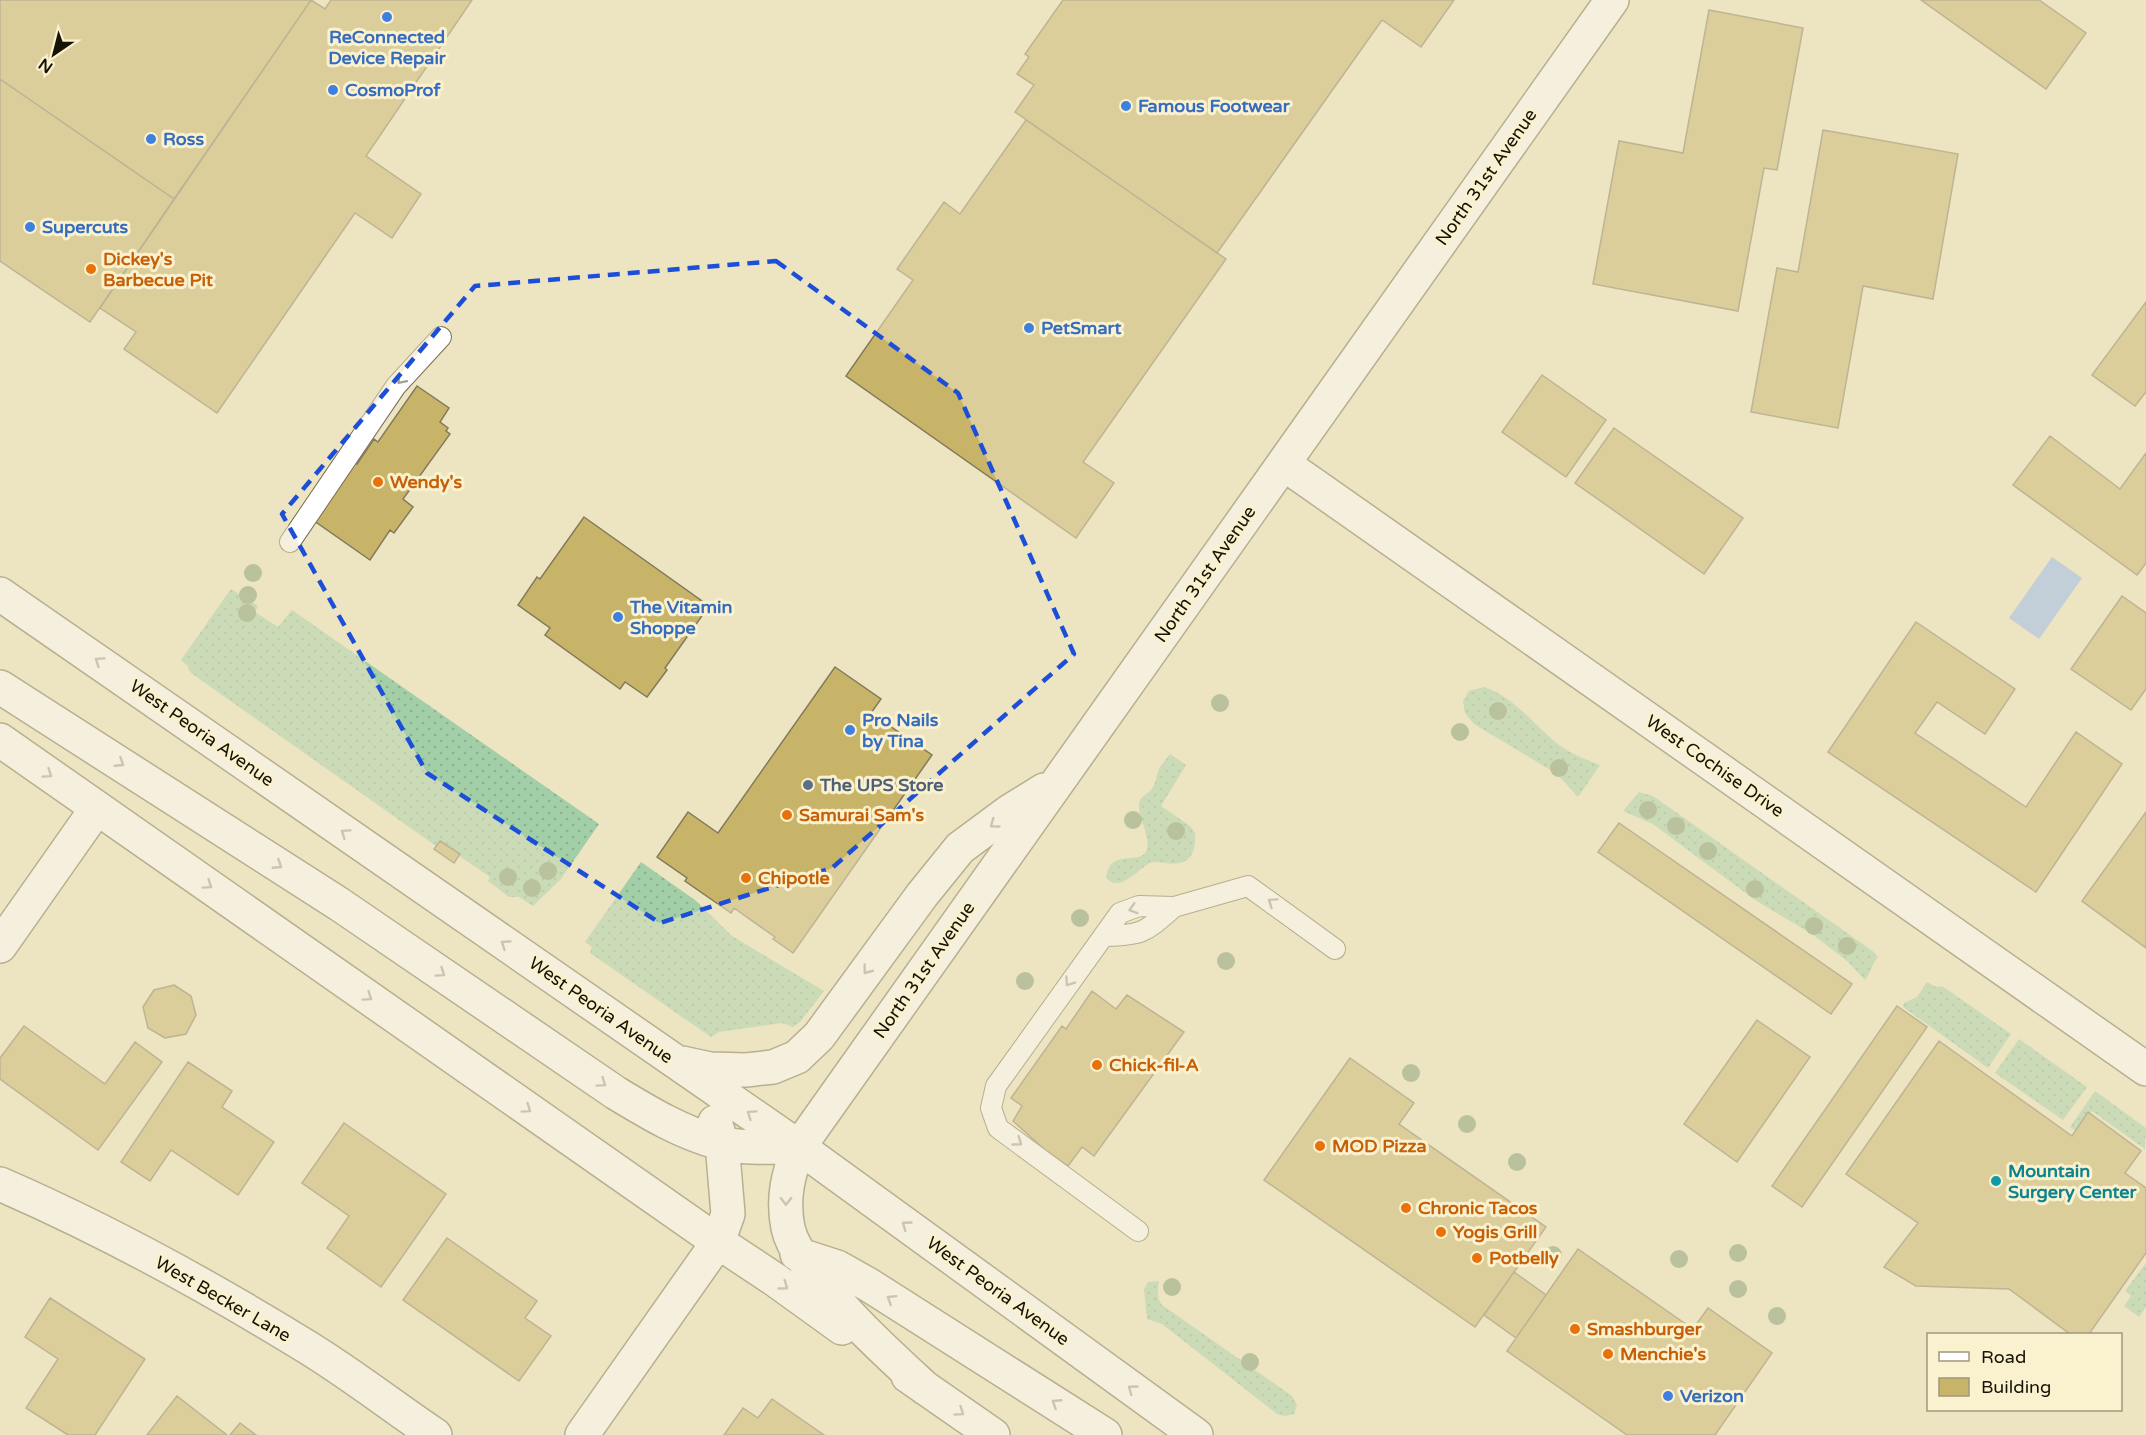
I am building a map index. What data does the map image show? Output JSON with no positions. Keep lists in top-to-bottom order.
{
  "streets": {
    "main road": [
      "North 31st Avenue",
      "West Peoria Avenue",
      "West Cochise Drive",
      "West Becker Lane"
    ]
  },
  "crossings": [
    ["North 31st Avenue", "West Peoria Avenue"],
    ["North 31st Avenue", "West Cochise Drive"]
  ],
  "places": [
    "ReConnected Device Repair",
    "CosmoProf",
    "Famous Footwear",
    "Ross",
    "Supercuts",
    "Dickey's Barbecue Pit",
    "PetSmart",
    "Wendy's",
    "The Vitamin Shoppe",
    "Pro Nails by Tina",
    "The UPS Store",
    "Samurai Sam's",
    "Chipotle",
    "Chick-fil-A",
    "MOD Pizza",
    "Mountain Surgery Center",
    "Chronic Tacos",
    "Yogis Grill",
    "Potbelly",
    "Smashburger",
    "Menchie's",
    "Verizon"
  ],
  "legend": ["Road", "Building"],
  "north": "bottom left"
}
